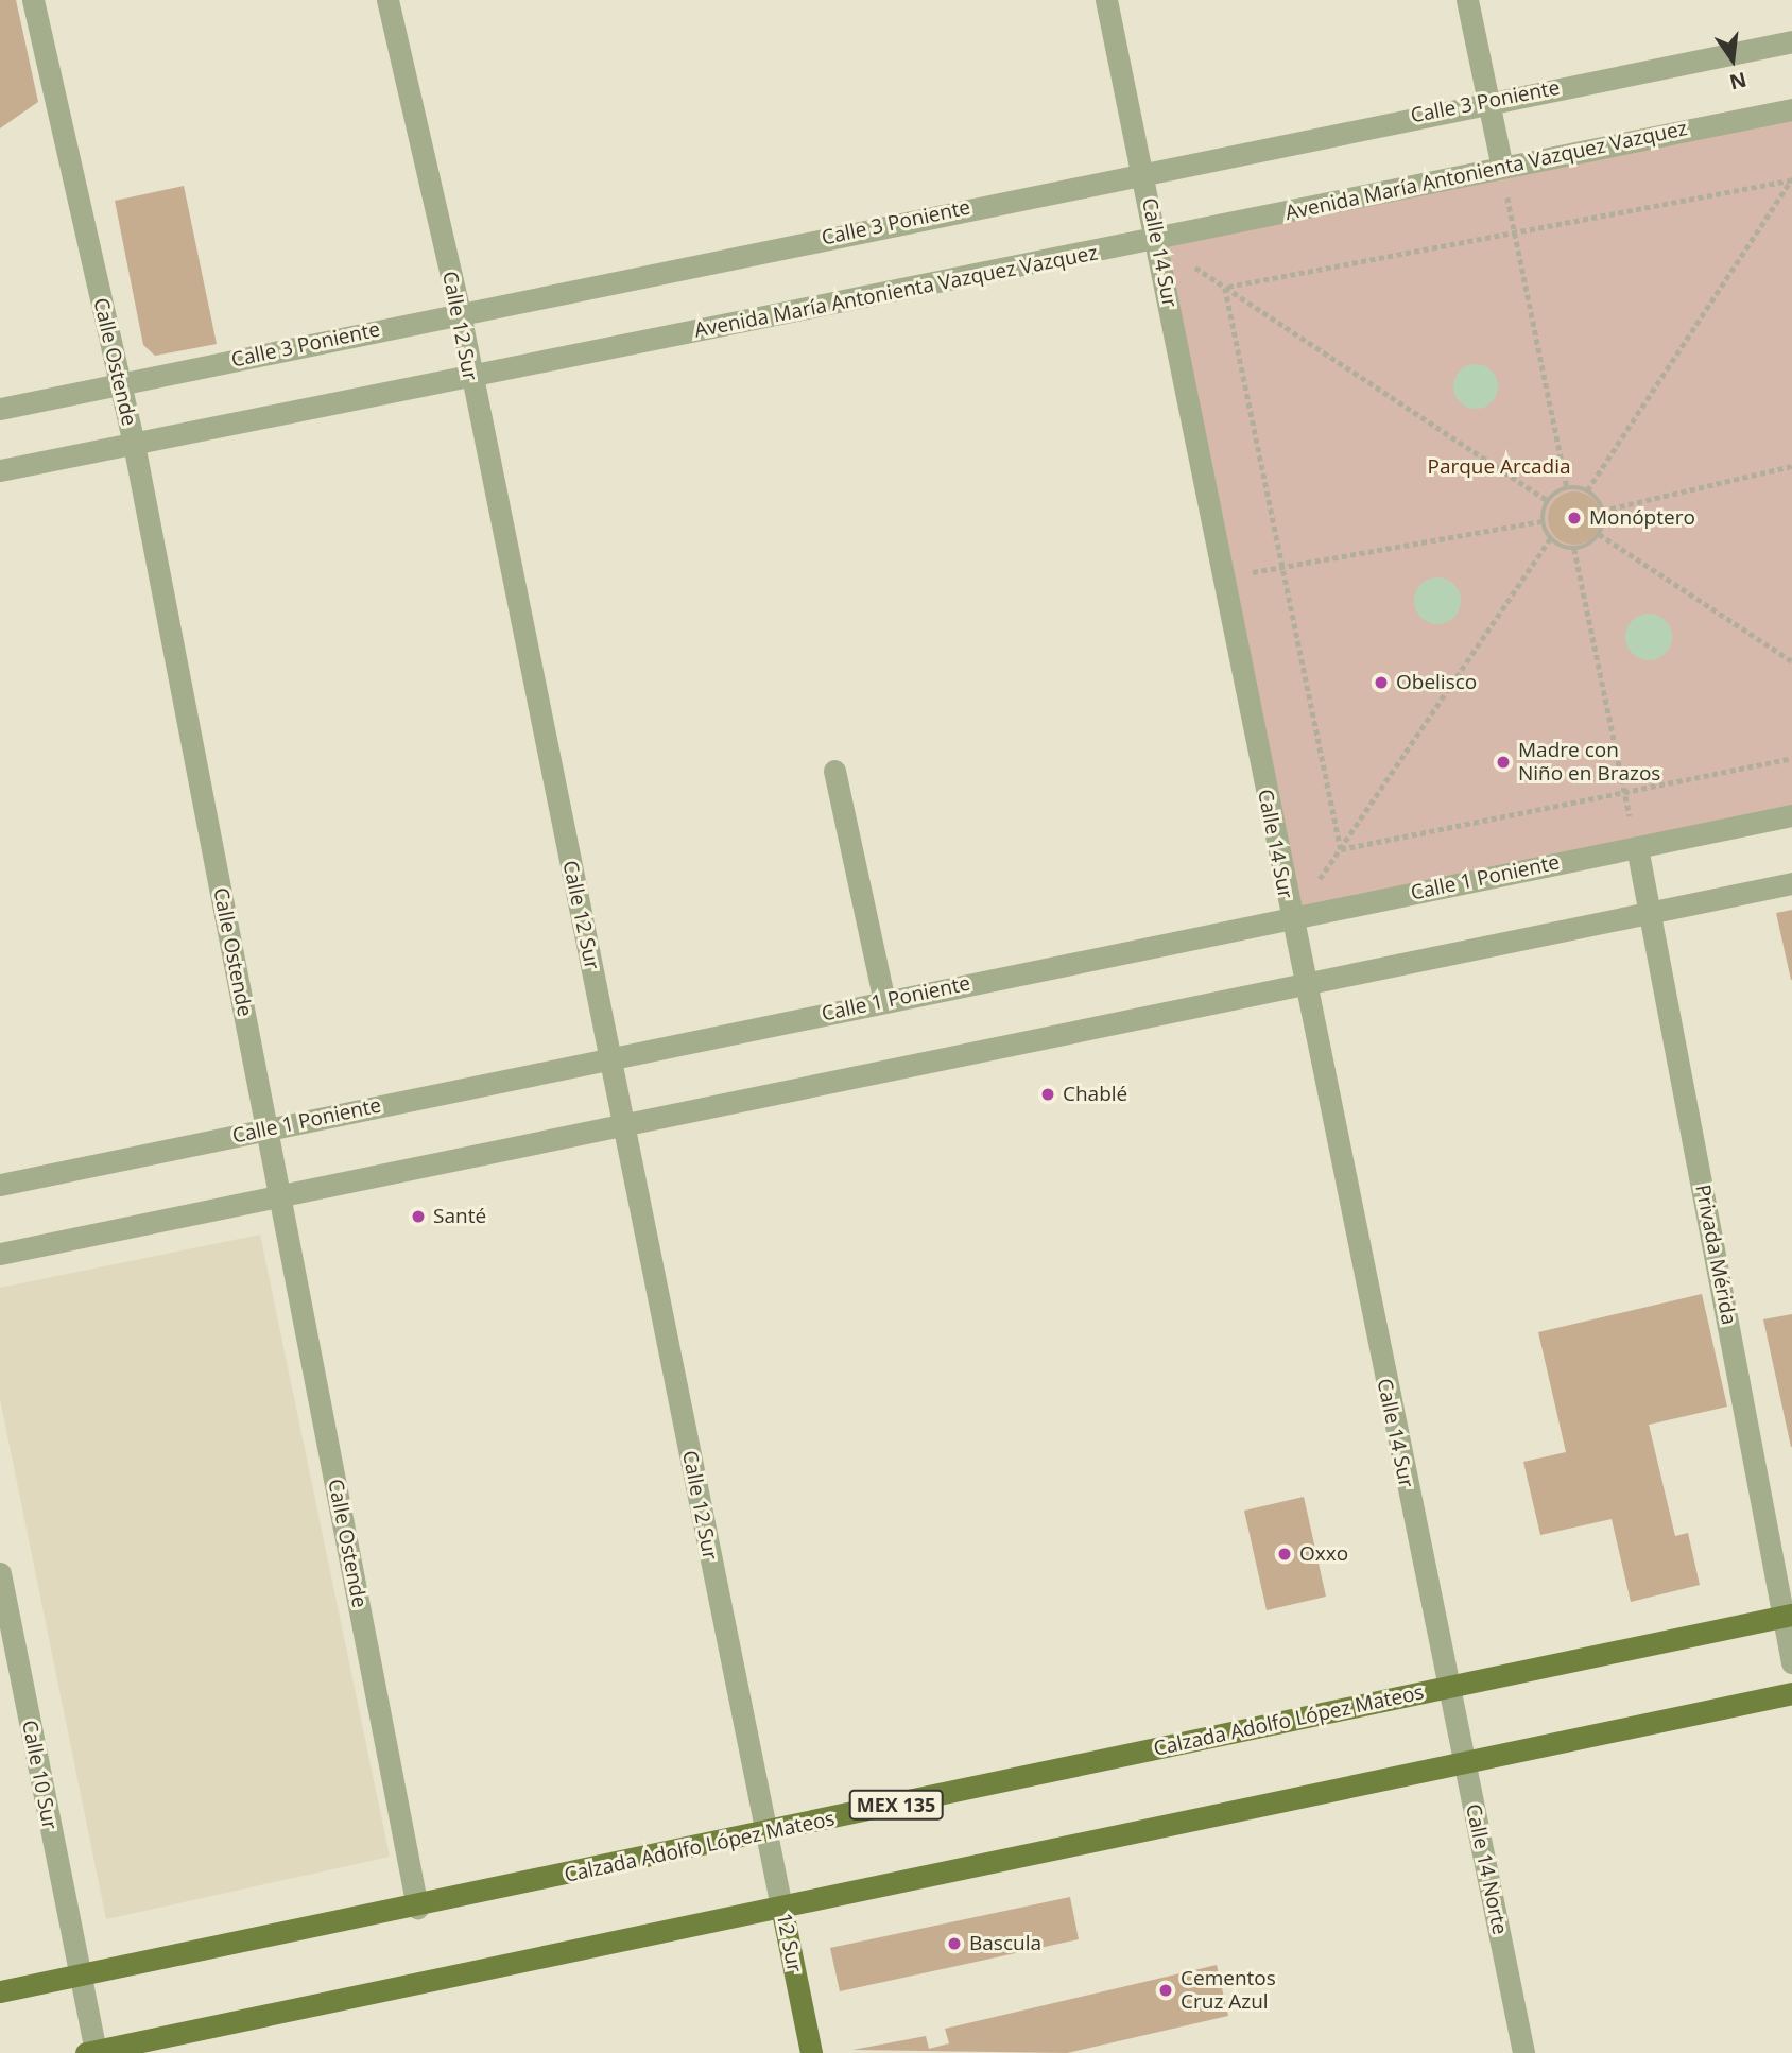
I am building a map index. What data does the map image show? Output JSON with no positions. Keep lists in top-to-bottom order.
{
  "streets": {
    "main road": ["Calzada Adolfo López Mateos", "MEX 135", "12 Sur"],
    "street": [
      "Calle 3 Poniente",
      "Avenida María Antonienta Vazquez Vazquez",
      "Calle 14 Sur",
      "Calle 12 Sur",
      "Calle Ostende",
      "Calle 1 Poniente",
      "Privada Mérida",
      "Calle 10 Sur",
      "Calle 14 Norte"
    ]
  },
  "crossings": [
    ["Calle 3 Poniente", "Calle 14 Sur"],
    ["Calle 3 Poniente", "Calle 12 Sur"],
    ["Calle 3 Poniente", "Calle Ostende"],
    ["Avenida María Antonienta Vazquez Vazquez", "Calle 14 Sur"],
    ["Avenida María Antonienta Vazquez Vazquez", "Calle 12 Sur"],
    ["Avenida María Antonienta Vazquez Vazquez", "Calle Ostende"],
    ["Calle 14 Sur", "Calle 1 Poniente"],
    ["Calle 14 Sur", "Calzada Adolfo López Mateos"],
    ["Calle 14 Sur", "Calle 14 Norte"],
    ["Calle 12 Sur", "Calle 1 Poniente"],
    ["Calle 12 Sur", "Calzada Adolfo López Mateos"],
    ["Calle 12 Sur", "12 Sur"],
    ["Calle Ostende", "Calle 1 Poniente"],
    ["Calle Ostende", "Calzada Adolfo López Mateos"],
    ["Calle 1 Poniente", "Privada Mérida"],
    ["Privada Mérida", "Calzada Adolfo López Mateos"],
    ["Calzada Adolfo López Mateos", "Calle 10 Sur"],
    ["Calzada Adolfo López Mateos", "Calle 14 Norte"],
    ["Calzada Adolfo López Mateos", "12 Sur"]
  ],
  "parks": ["Parque Arcadia"],
  "places": [
    "Monóptero",
    "Obelisco",
    "Madre con Niño en Brazos",
    "Chablé",
    "Santé",
    "Oxxo",
    "Bascula",
    "Cementos Cruz Azul"
  ],
  "north": "bottom"
}
